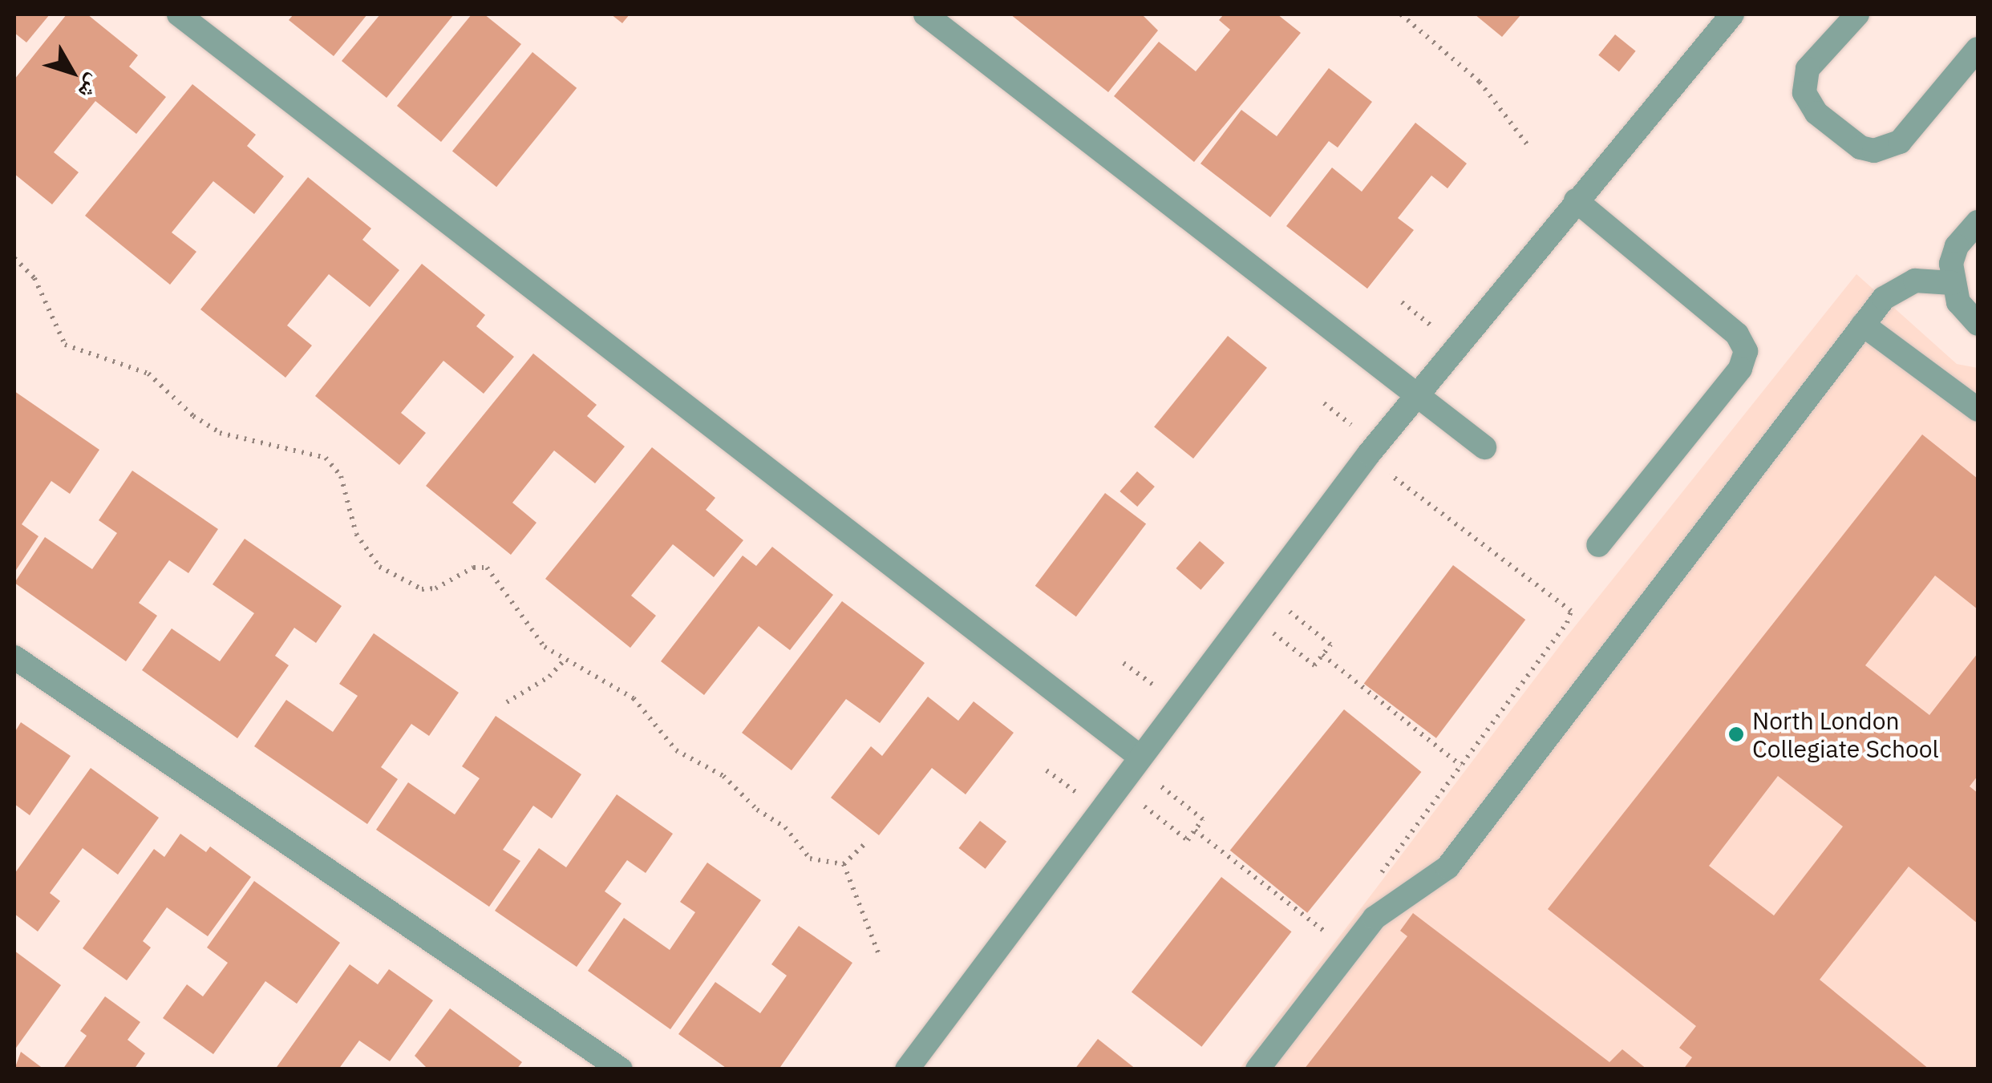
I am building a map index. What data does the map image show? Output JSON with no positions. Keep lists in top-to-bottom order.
{
  "places": ["North London Collegiate School"],
  "north": "bottom right"
}
